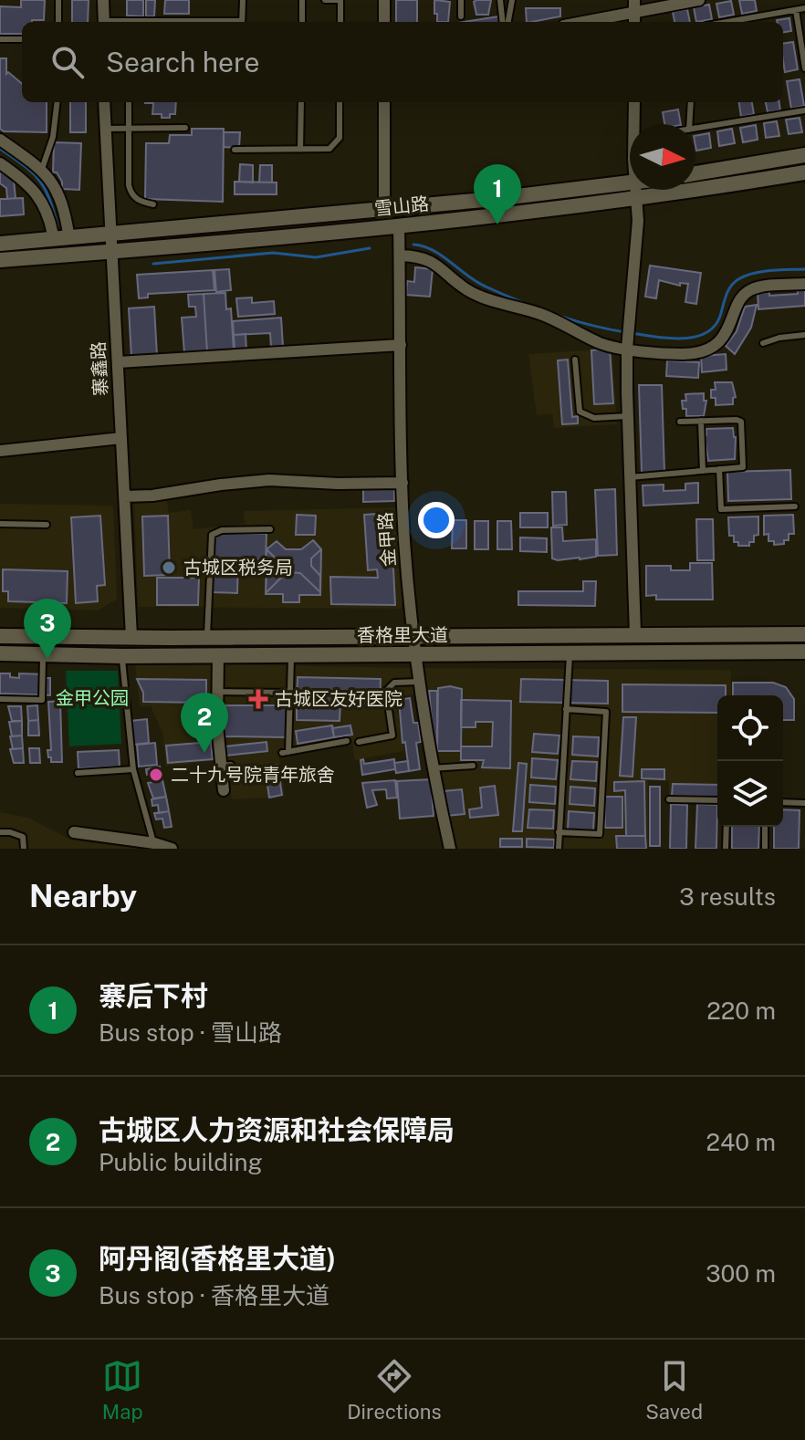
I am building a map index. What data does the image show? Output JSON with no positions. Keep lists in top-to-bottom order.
{
  "streets": {
    "main road": ["雪山路", "香格里大道"],
    "street": ["寨鑫路", "金甲路"]
  },
  "crossings": [
    ["雪山路", "寨鑫路"],
    ["雪山路", "金甲路"],
    ["寨鑫路", "香格里大道"],
    ["金甲路", "香格里大道"]
  ],
  "parks": ["金甲公园"],
  "places": {
    "other": ["古城区税务局", "二十九号院青年旅舍"],
    "health": ["古城区友好医院"]
  },
  "north": "right",
  "page": {
    "search": "Search here",
    "pins": ["1", "3", "2"],
    "heading": ["Nearby", "3 results"],
    "list": [
      {
        "mark": "1",
        "name": "寨后下村",
        "note": "Bus stop · 雪山路",
        "value": "220 m"
      },
      {
        "mark": "2",
        "name": "古城区人力资源和社会保障局",
        "note": "Public building",
        "value": "240 m"
      },
      {
        "mark": "3",
        "name": "阿丹阁(香格里大道)",
        "note": "Bus stop · 香格里大道",
        "value": "300 m"
      }
    ],
    "nav": ["Map", "Directions", "Saved"]
  }
}
